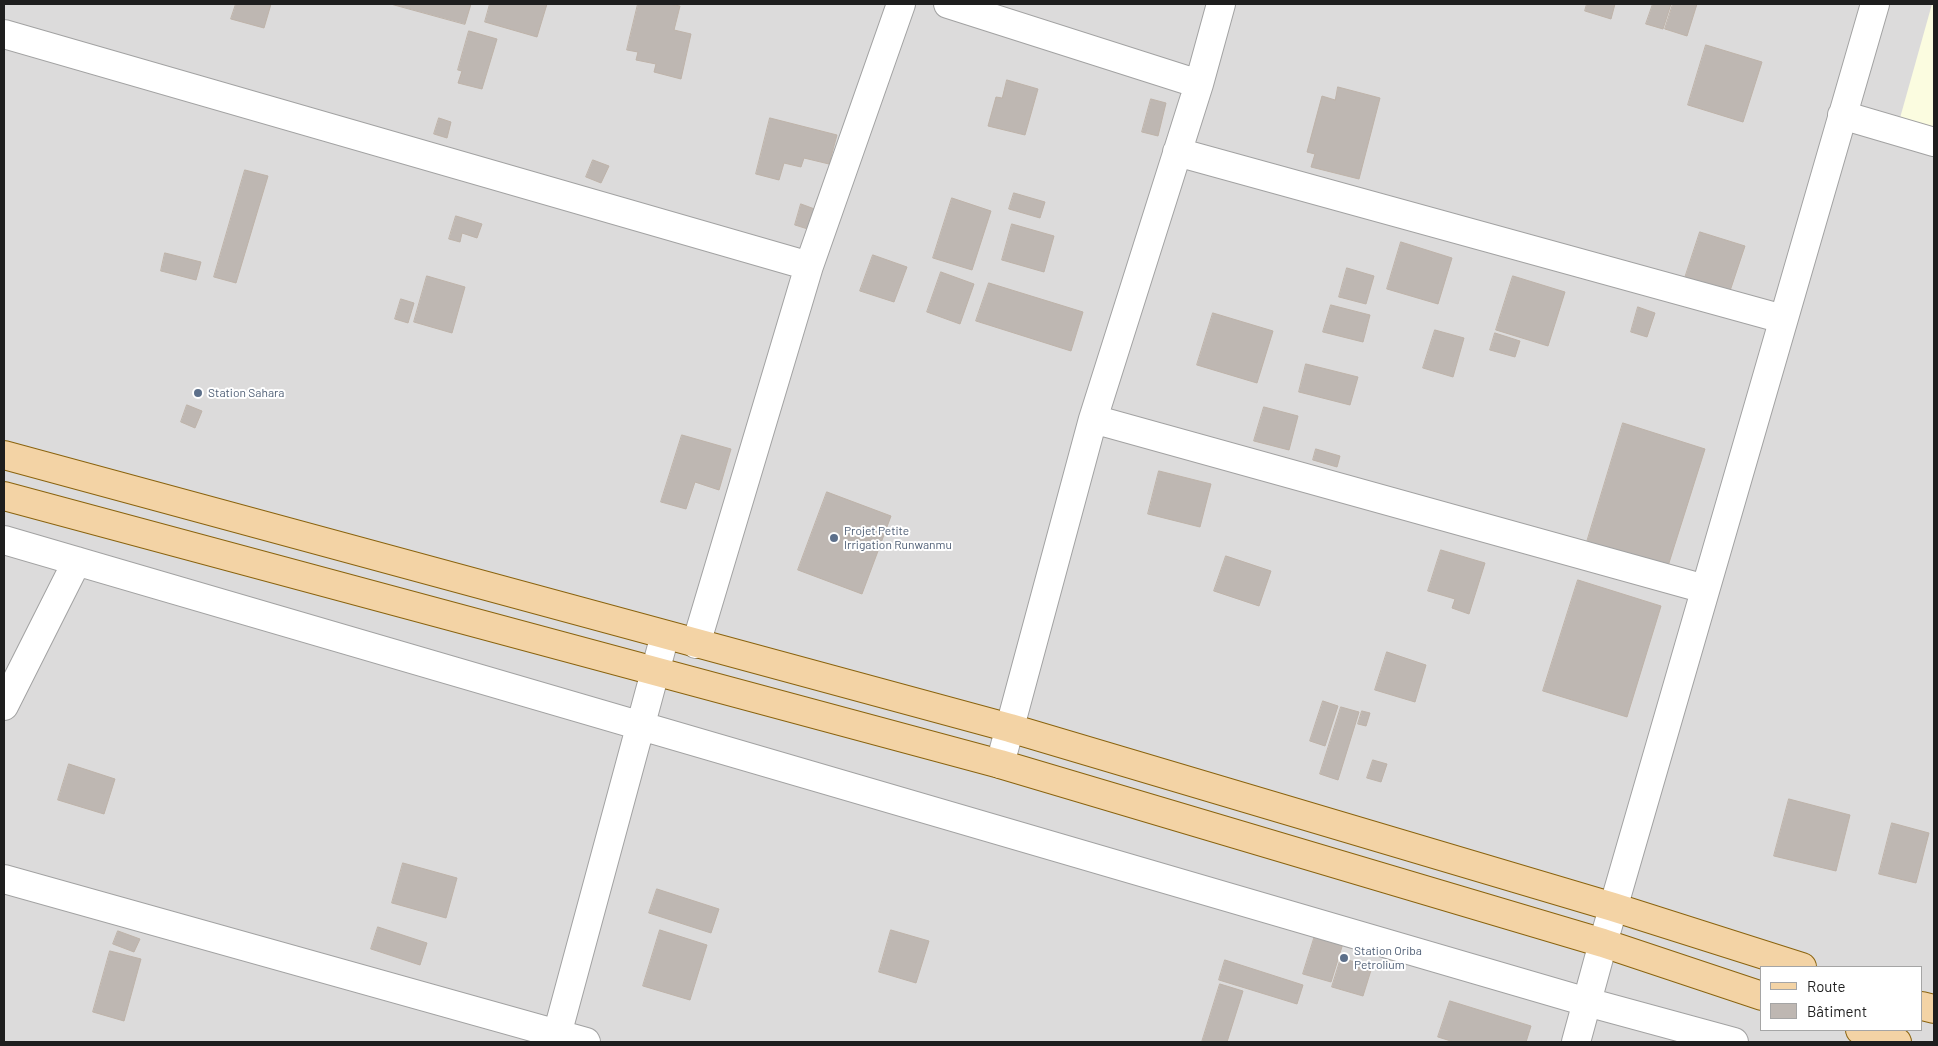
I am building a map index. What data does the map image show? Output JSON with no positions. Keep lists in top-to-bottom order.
{
  "places": ["Station Sahara", "Projet Petite Irrigation Runwanmu", "Station Oriba Petrolium"],
  "legend": ["Route", "Bâtiment"]
}
